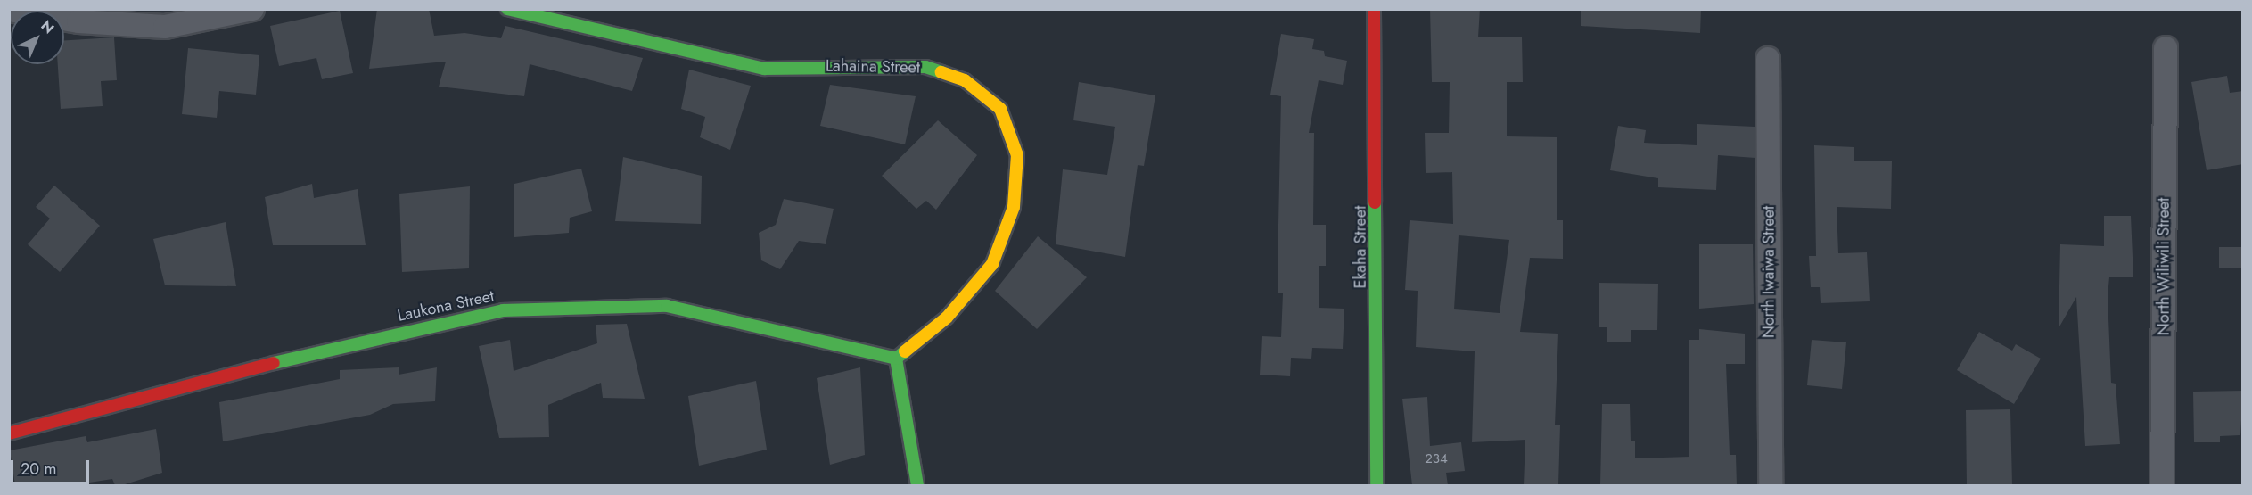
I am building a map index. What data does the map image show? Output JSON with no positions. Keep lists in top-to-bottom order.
{
  "streets": {
    "street": [
      "Lahaina Street",
      "Ekaha Street",
      "North Wiliwili Street",
      "North Iwaiwa Street",
      "Laukona Street"
    ]
  },
  "crossings": [
    ["Lahaina Street", "Laukona Street"]
  ],
  "house_numbers": ["234"],
  "scale_bar": "20 m",
  "north": "top right"
}
